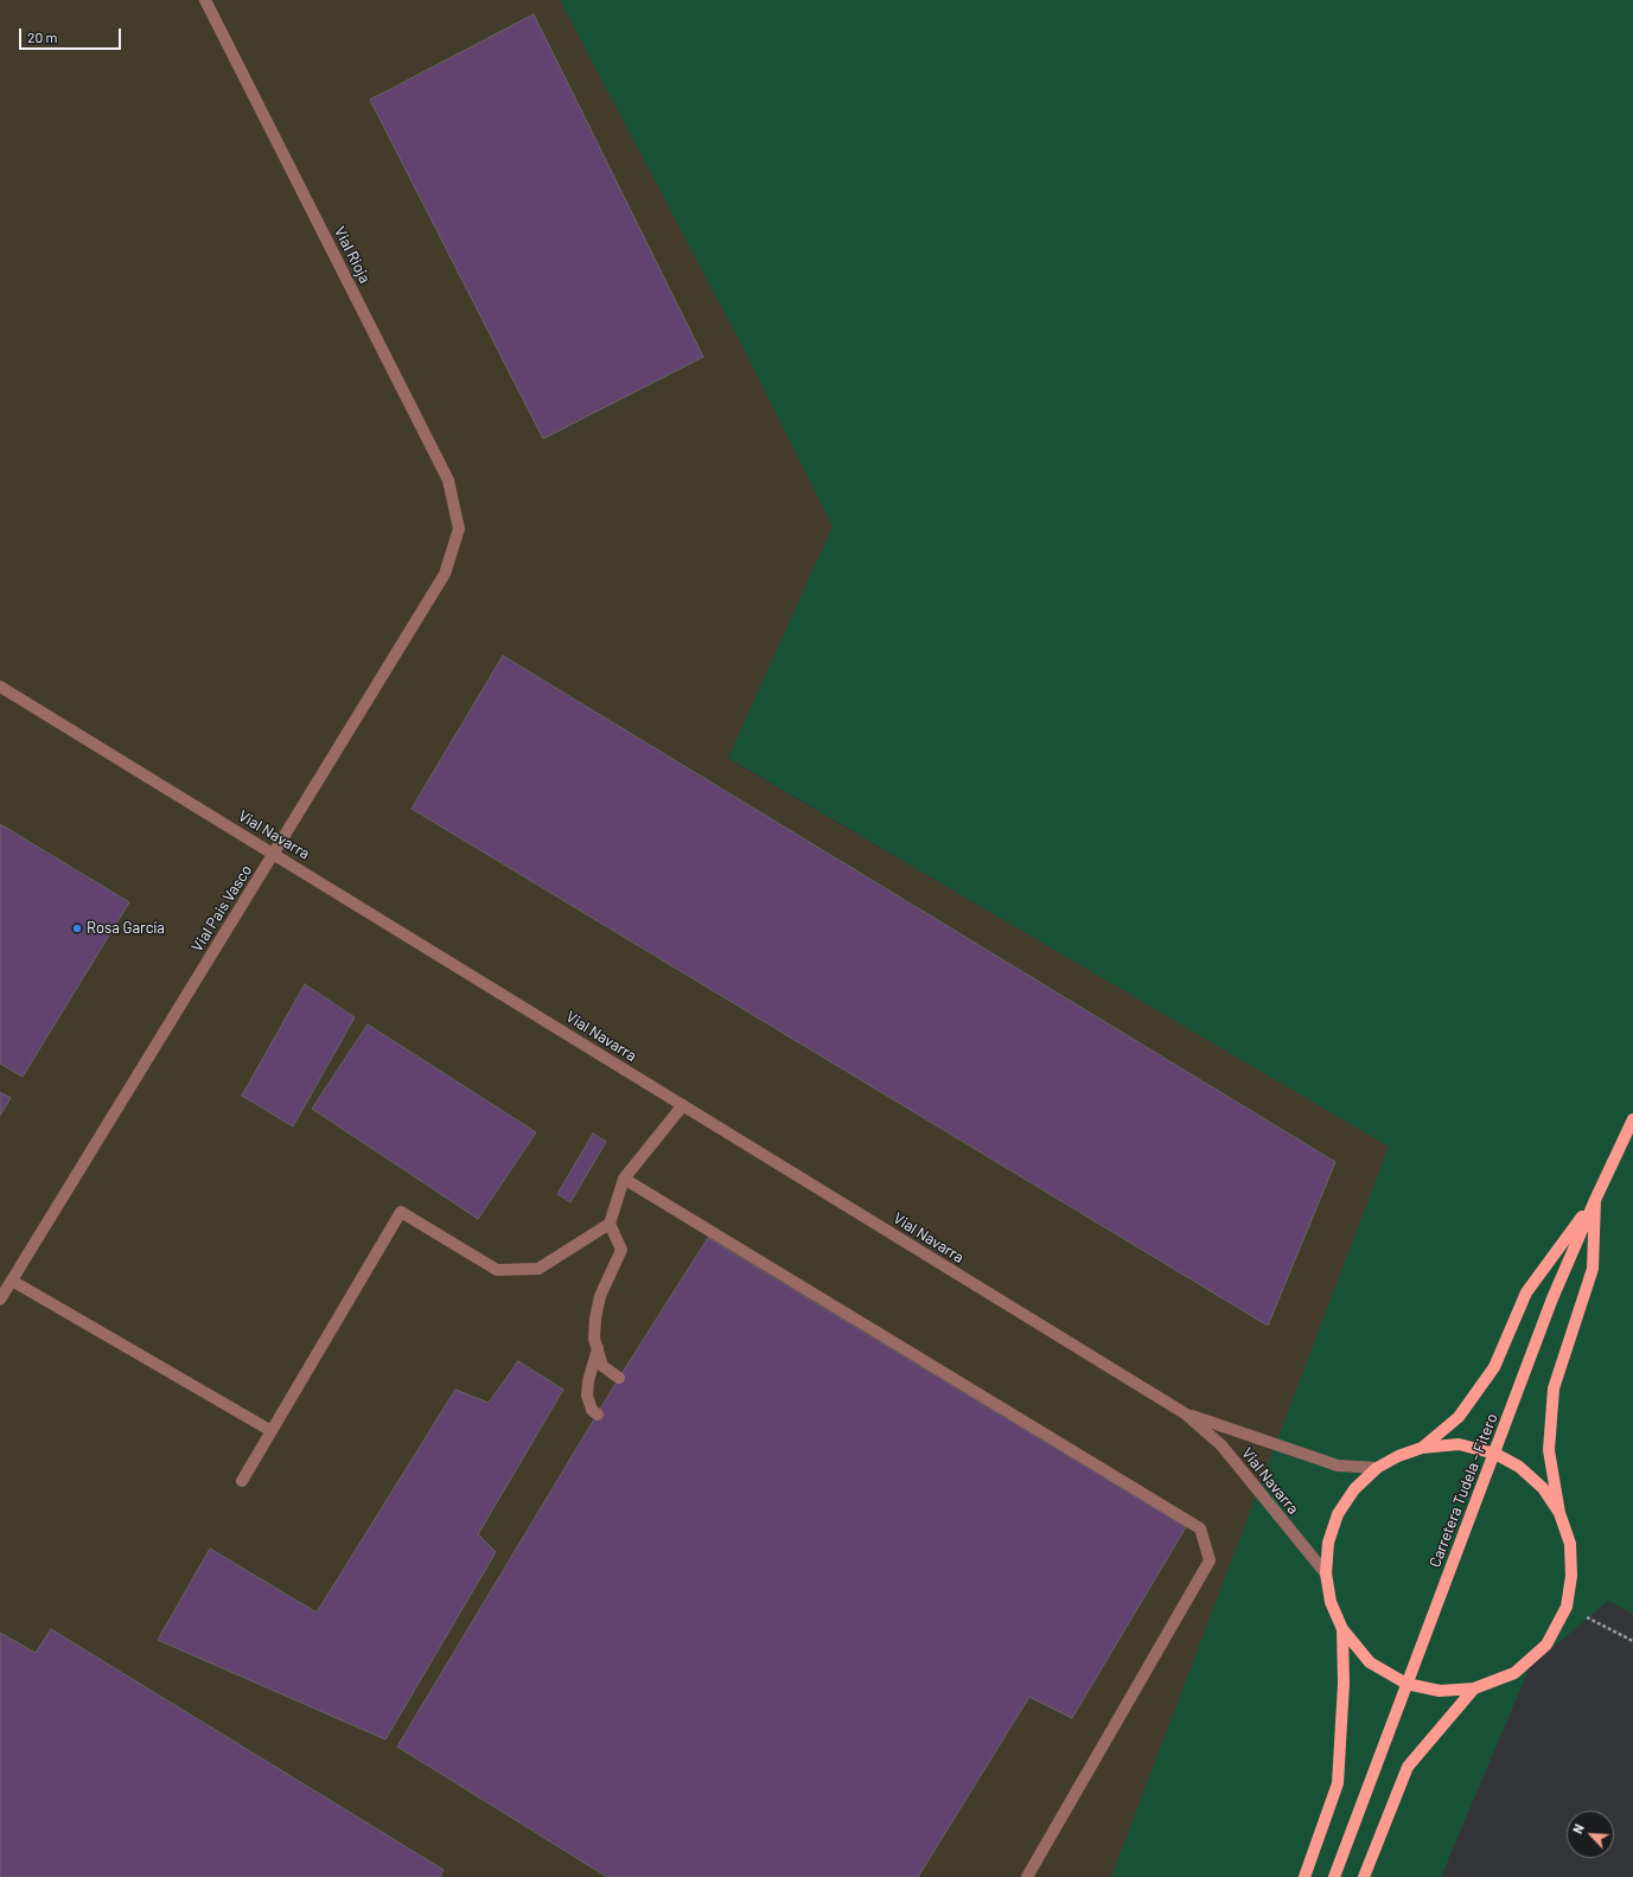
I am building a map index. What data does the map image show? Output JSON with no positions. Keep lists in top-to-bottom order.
{
  "streets": {
    "main road": ["Carretera Tudela - Fitero"],
    "street": ["Vial Rioja", "Vial Navarra", "Vial Pais Vasco"]
  },
  "crossings": [
    ["Vial Rioja", "Vial Pais Vasco"],
    ["Vial Navarra", "Vial Pais Vasco"]
  ],
  "places": ["Rosa García"],
  "scale_bar": "20 m",
  "north": "top left"
}
